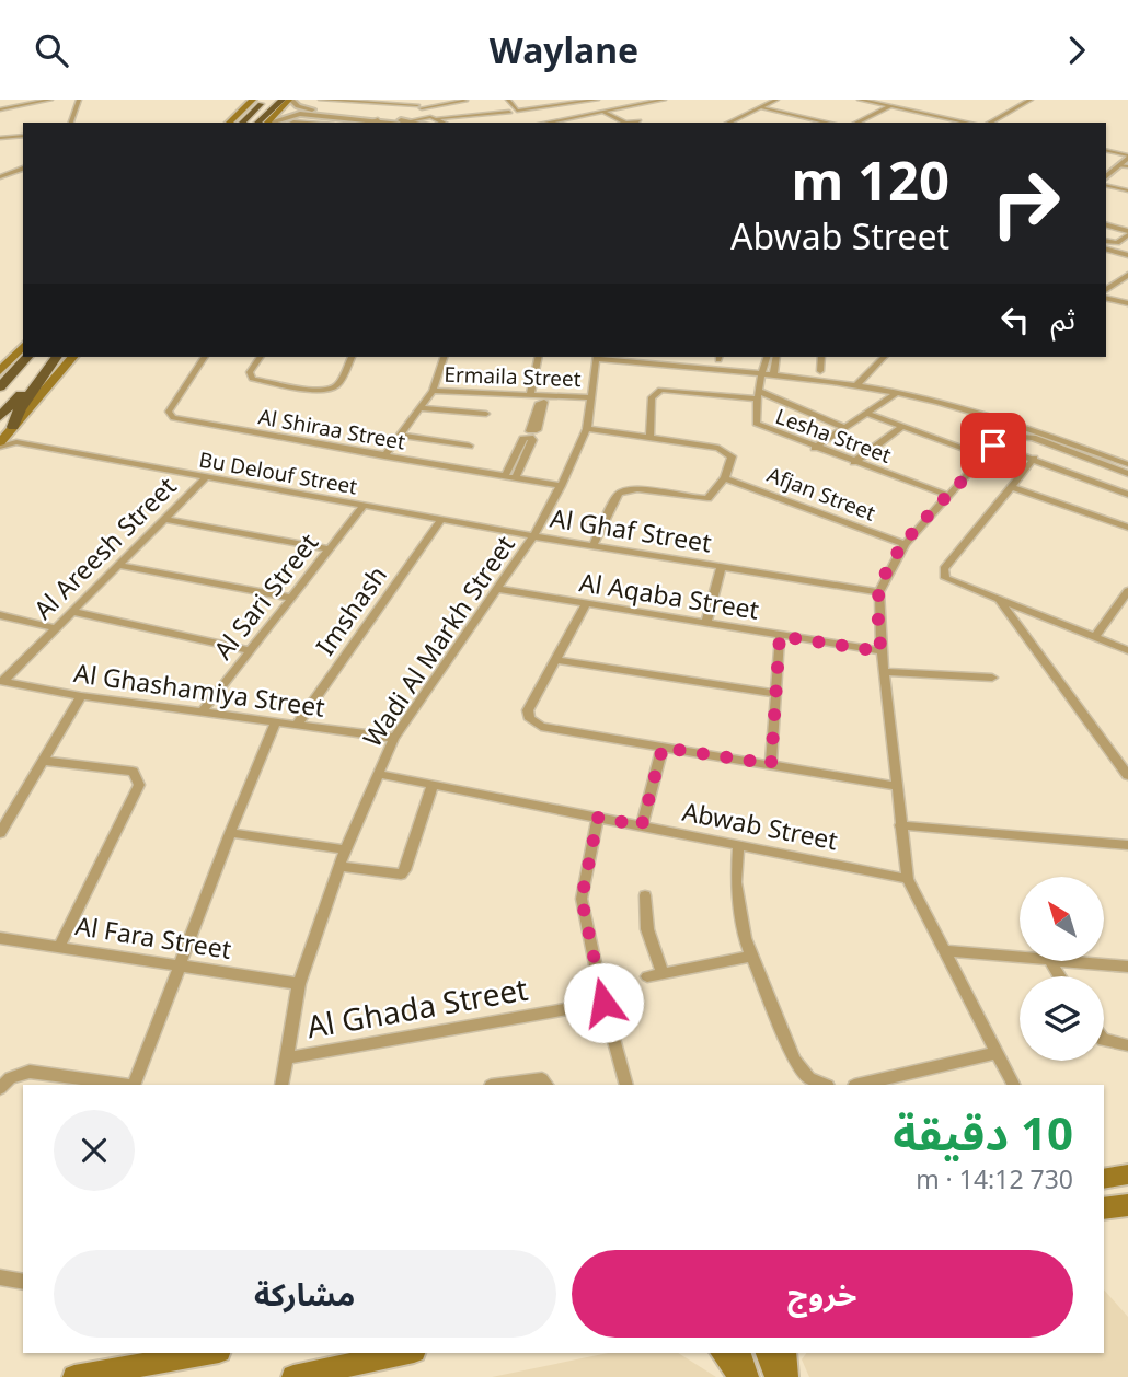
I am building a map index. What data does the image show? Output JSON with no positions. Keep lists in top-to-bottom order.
{
  "streets": {
    "street": [
      "Ermaila Street",
      "Al Shiraa Street",
      "Lesha Street",
      "Bu Delouf Street",
      "Afjan Street",
      "Al Ghaf Street",
      "Al Areesh Street",
      "Al Sari Street",
      "Al Aqaba Street",
      "Imshash",
      "Wadi Al Markh Street",
      "Al Ghashamiya Street",
      "Abwab Street",
      "Al Fara Street",
      "Al Ghada Street"
    ]
  },
  "crossings": [
    ["Ermaila Street", "Wadi Al Markh Street"],
    ["Al Shiraa Street", "Wadi Al Markh Street"],
    ["Bu Delouf Street", "Al Ghaf Street"],
    ["Bu Delouf Street", "Al Areesh Street"],
    ["Bu Delouf Street", "Al Sari Street"],
    ["Bu Delouf Street", "Imshash"],
    ["Bu Delouf Street", "Wadi Al Markh Street"],
    ["Al Ghaf Street", "Al Aqaba Street"],
    ["Al Ghaf Street", "Wadi Al Markh Street"],
    ["Al Areesh Street", "Al Ghashamiya Street"],
    ["Al Sari Street", "Al Ghashamiya Street"],
    ["Al Aqaba Street", "Wadi Al Markh Street"],
    ["Imshash", "Al Ghashamiya Street"],
    ["Wadi Al Markh Street", "Al Ghashamiya Street"],
    ["Wadi Al Markh Street", "Abwab Street"],
    ["Wadi Al Markh Street", "Al Fara Street"],
    ["Wadi Al Markh Street", "Al Ghada Street"]
  ],
  "north": "top left",
  "page": {
    "header": "Waylane",
    "turn": ["120 m", "Abwab Street"],
    "then": "ثم",
    "heading": ["10 دقيقة", "730 m · 14:12"],
    "buttons": ["خروج", "مشاركة"]
  }
}
